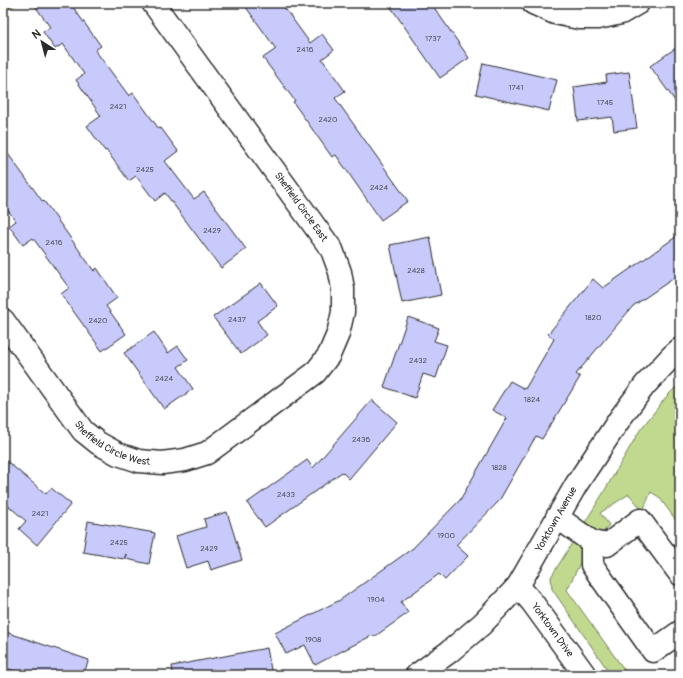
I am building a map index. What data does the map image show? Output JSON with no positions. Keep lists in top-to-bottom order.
{
  "streets": {
    "street": [
      "Sheffield Circle East",
      "Sheffield Circle West",
      "Yorktown Avenue",
      "Yorktown Drive"
    ]
  },
  "crossings": [
    ["Sheffield Circle East", "Sheffield Circle West"],
    ["Yorktown Avenue", "Yorktown Drive"]
  ],
  "house_numbers": [
    "1737",
    "2416",
    "1741",
    "1745",
    "2421",
    "2420",
    "2425",
    "2424",
    "2429",
    "2416",
    "2428",
    "1820",
    "2437",
    "2420",
    "2432",
    "2424",
    "1824",
    "2436",
    "1828",
    "2433",
    "2421",
    "1900",
    "2425",
    "2429",
    "1904",
    "1908"
  ],
  "north": "top left"
}
